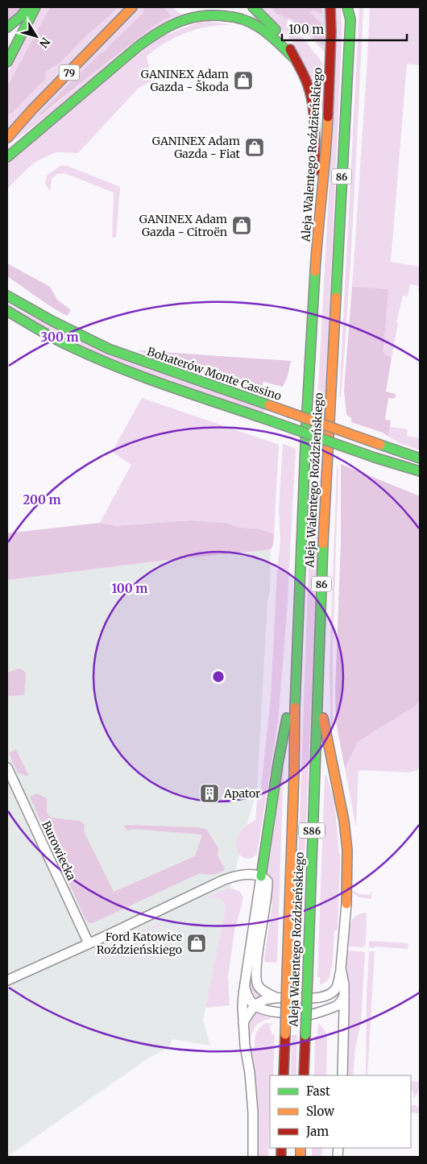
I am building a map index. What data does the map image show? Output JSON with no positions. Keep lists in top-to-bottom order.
{
  "streets": {
    "main road": [
      "79",
      "Aleja Walentego Roździeńskiego",
      "86",
      "Bohaterów Monte Cassino",
      "S86"
    ],
    "street": ["Burowiecka"]
  },
  "places": {
    "shop": [
      "GANINEX Adam Gazda - Škoda",
      "GANINEX Adam Gazda - Fiat",
      "GANINEX Adam Gazda - Citroën",
      "Ford Katowice Roździeńskiego"
    ],
    "building": ["Apator"]
  },
  "legend": ["Fast", "Slow", "Jam"],
  "scale_bar": "100 m",
  "north": "bottom right",
  "rings": ["300 m", "200 m", "100 m"]
}
